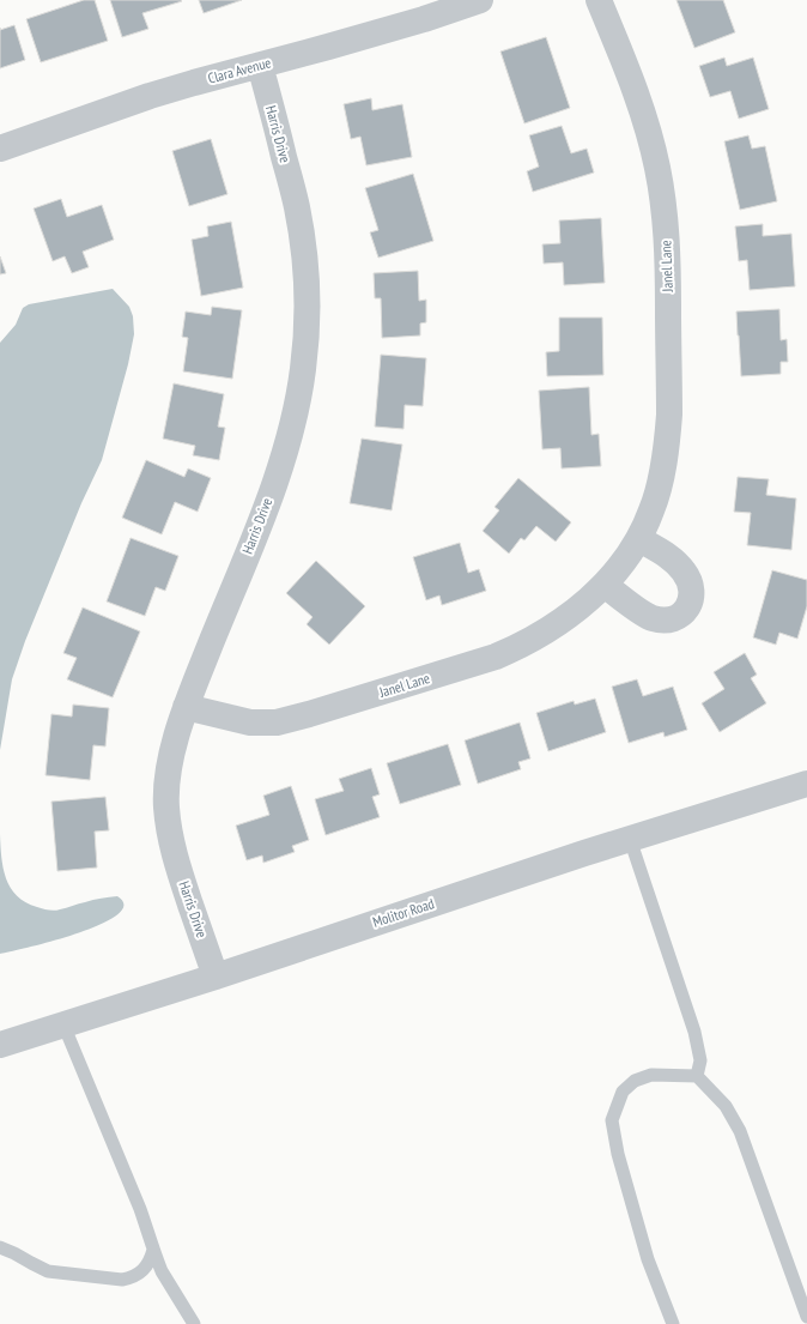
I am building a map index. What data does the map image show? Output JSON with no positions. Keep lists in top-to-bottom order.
{
  "streets": {
    "street": [
      "Clara Avenue",
      "Harris Drive",
      "Janel Lane",
      "Molitor Road"
    ]
  },
  "crossings": [
    ["Clara Avenue", "Harris Drive"],
    ["Harris Drive", "Janel Lane"],
    ["Harris Drive", "Molitor Road"]
  ]
}
